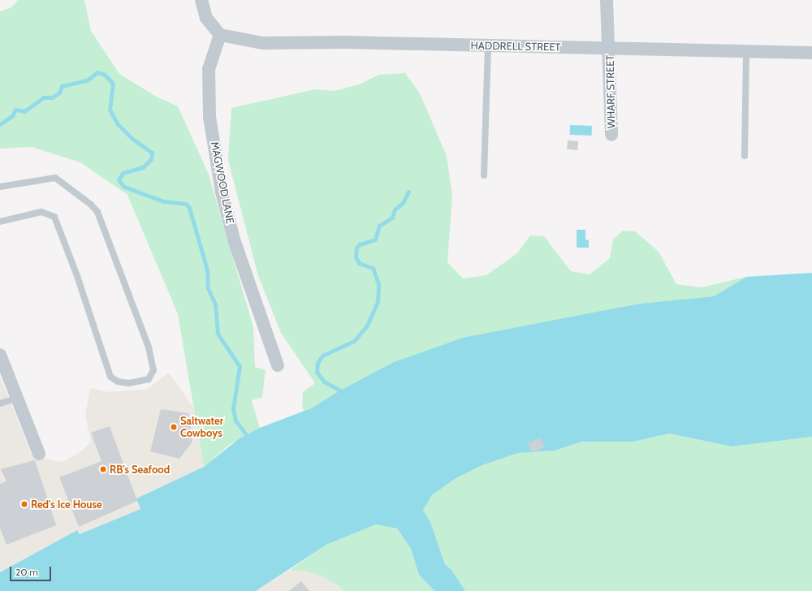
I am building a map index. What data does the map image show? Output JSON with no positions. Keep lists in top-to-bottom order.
{
  "streets": {
    "street": ["HADDRELL STREET", "WHARF STREET", "MAGWOOD LANE"]
  },
  "crossings": [
    ["HADDRELL STREET", "WHARF STREET"],
    ["HADDRELL STREET", "MAGWOOD LANE"]
  ],
  "places": ["Saltwater Cowboys", "RB's Seafood", "Red's Ice House"],
  "scale_bar": "20 m"
}
